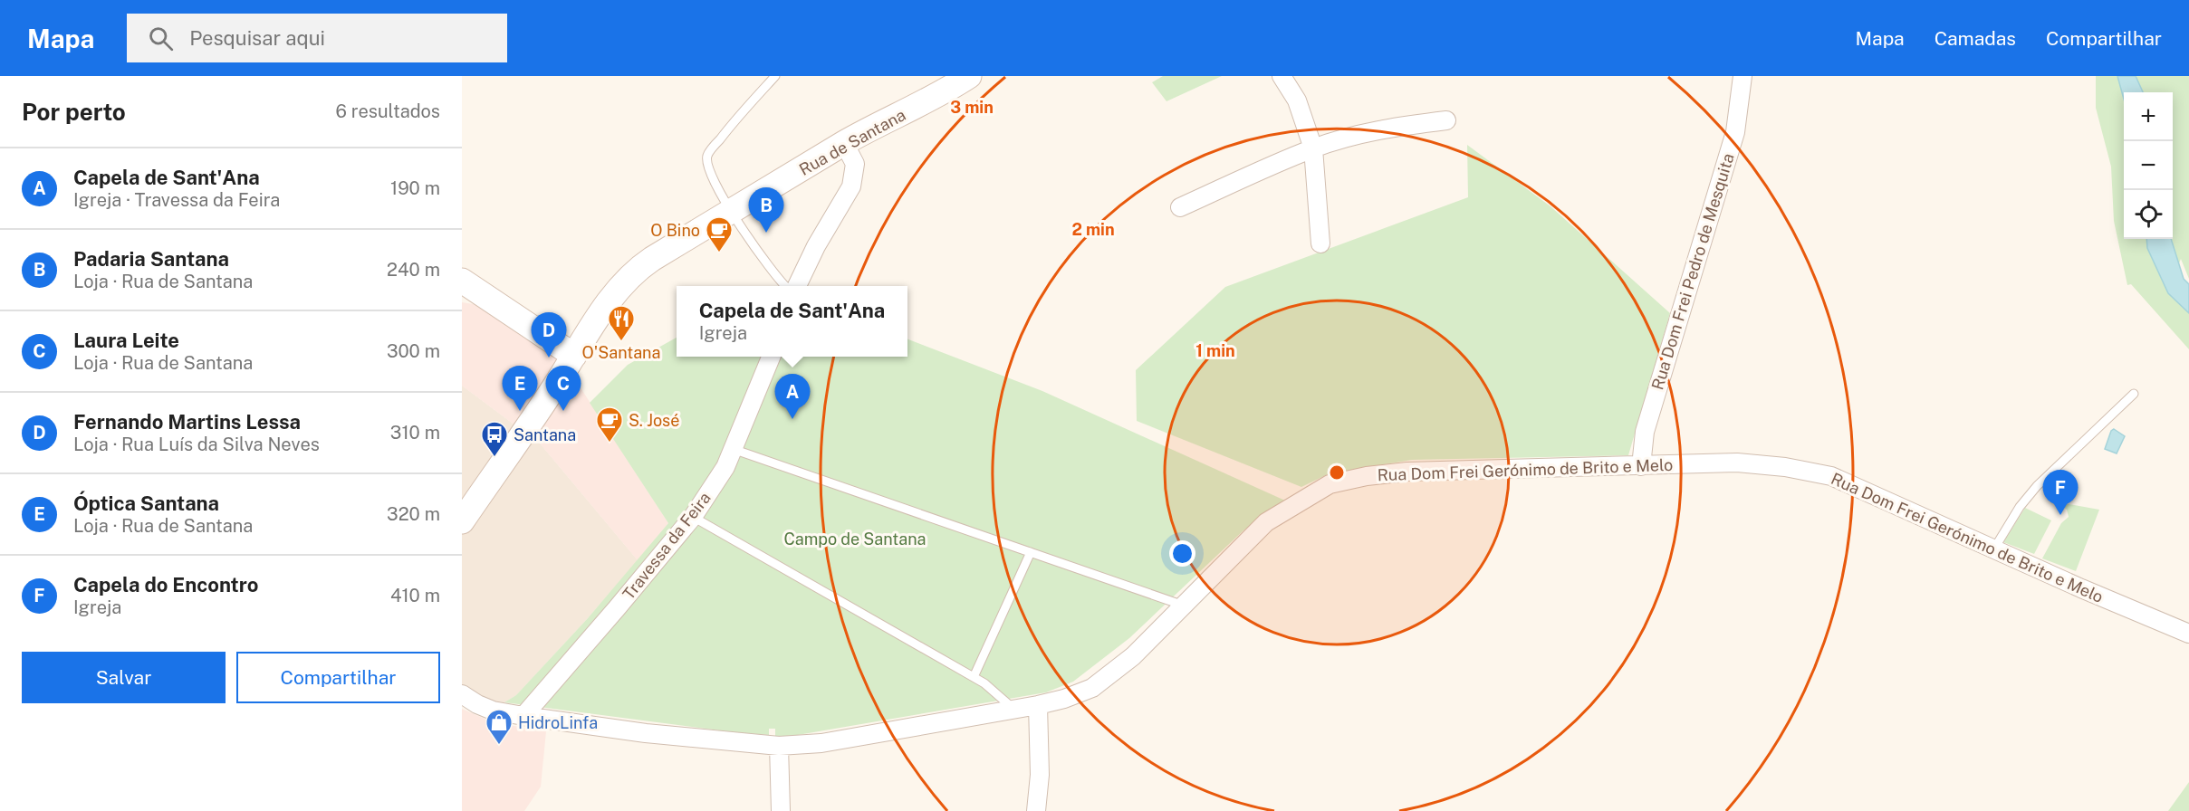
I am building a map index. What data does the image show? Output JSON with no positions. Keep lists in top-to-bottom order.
{
  "streets": {
    "main road": ["Rua de Santana"],
    "street": ["Rua Dom Frei Pedro de Mesquita", "Rua Dom Frei Gerónimo de Brito e Melo", "Travessa da Feira"]
  },
  "crossings": [
    ["Rua Dom Frei Pedro de Mesquita", "Rua Dom Frei Gerónimo de Brito e Melo"],
    ["Rua Dom Frei Gerónimo de Brito e Melo", "Travessa da Feira"]
  ],
  "parks": ["Campo de Santana"],
  "places": {
    "cafe": ["O Bino", "S. José"],
    "restaurant": ["O'Santana"],
    "bus stop": ["Santana"],
    "shop": ["HidroLinfa"]
  },
  "page": {
    "header": "Mapa",
    "search": "Pesquisar aqui",
    "nav": ["Mapa", "Camadas", "Compartilhar"],
    "heading": ["Por perto", "6 resultados"],
    "map_buttons": ["+", "−"],
    "list": [
      {
        "mark": "A",
        "name": "Capela de Sant'Ana",
        "note": "Igreja · Travessa da Feira",
        "value": "190 m"
      },
      {
        "mark": "B",
        "name": "Padaria Santana",
        "note": "Loja · Rua de Santana",
        "value": "240 m"
      },
      {
        "mark": "C",
        "name": "Laura Leite",
        "note": "Loja · Rua de Santana",
        "value": "300 m"
      },
      {
        "mark": "D",
        "name": "Fernando Martins Lessa",
        "note": "Loja · Rua Luís da Silva Neves",
        "value": "310 m"
      },
      {
        "mark": "E",
        "name": "Óptica Santana",
        "note": "Loja · Rua de Santana",
        "value": "320 m"
      },
      {
        "mark": "F",
        "name": "Capela do Encontro",
        "note": "Igreja",
        "value": "410 m"
      }
    ],
    "pins": [
      "B",
      "D",
      "C",
      "E",
      "A",
      "F"
    ],
    "popup": ["Capela de Sant'Ana", "Igreja"],
    "buttons": ["Salvar", "Compartilhar"]
  },
  "rings": ["3 min", "2 min", "1 min"]
}
